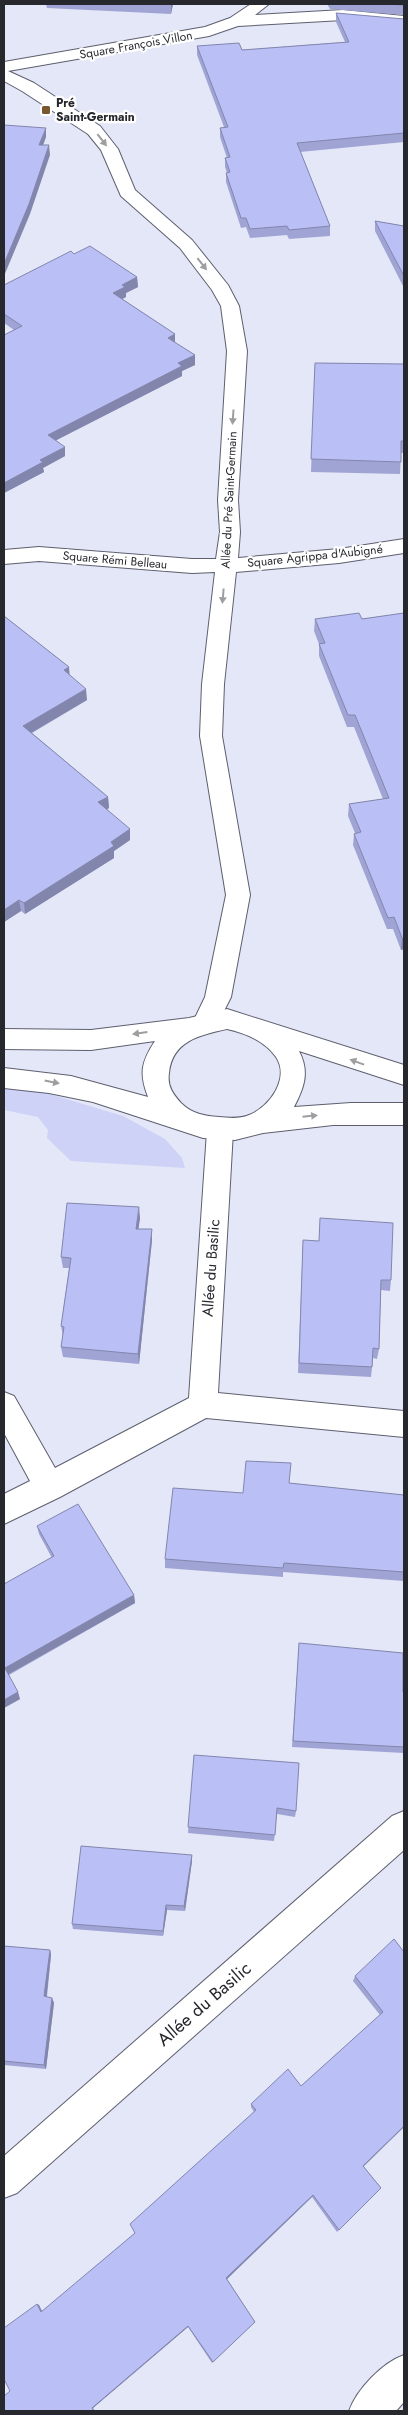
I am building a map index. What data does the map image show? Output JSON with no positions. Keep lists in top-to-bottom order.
{
  "streets": {
    "street": [
      "Square François Villon",
      "Allée du Pré Saint-Germain",
      "Square Agrippa d'Aubigné",
      "Square Rémi Belleau",
      "Allée du Basilic"
    ]
  },
  "crossings": [
    ["Allée du Pré Saint-Germain", "Square Agrippa d'Aubigné"],
    ["Allée du Pré Saint-Germain", "Square Rémi Belleau"],
    ["Allée du Pré Saint-Germain", "Allée du Basilic"],
    ["Square Agrippa d'Aubigné", "Square Rémi Belleau"]
  ],
  "one_way": ["Allée du Pré Saint-Germain"],
  "places": {
    "transit": ["Pré Saint-Germain"]
  }
}
